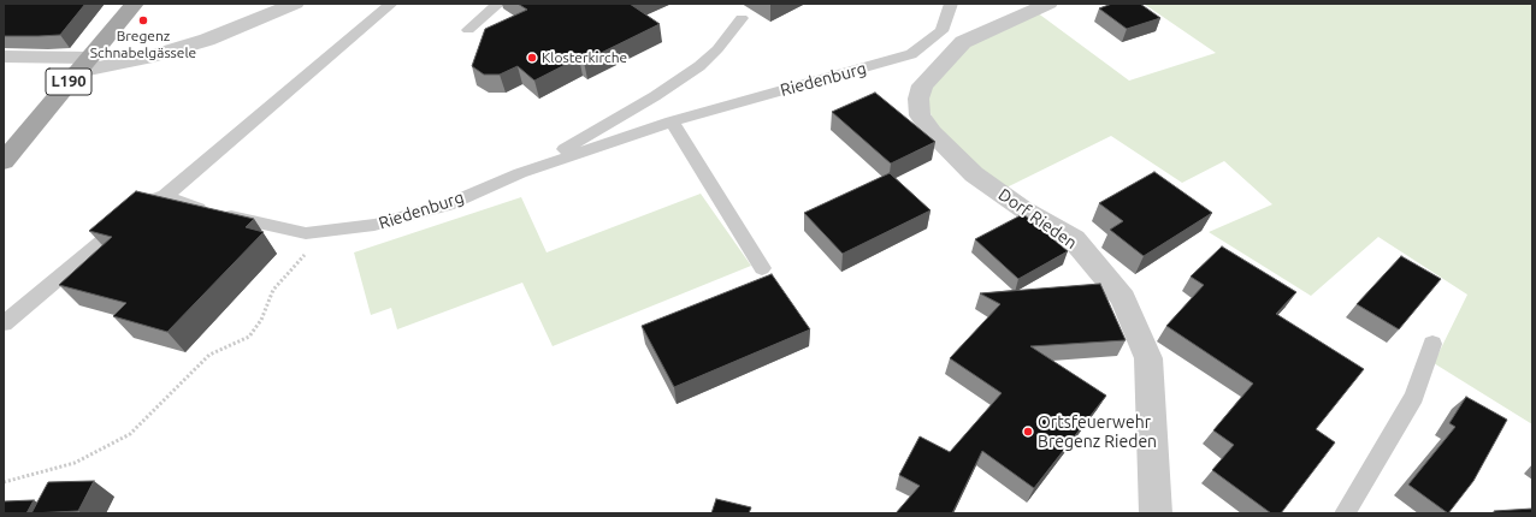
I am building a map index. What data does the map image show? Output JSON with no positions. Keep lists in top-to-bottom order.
{
  "streets": {
    "main road": ["L190"],
    "street": ["Dorf Rieden"],
    "lane": ["Riedenburg"]
  },
  "places": ["Bregenz Schnabelgässele", "Klosterkirche", "Ortsfeuerwehr Bregenz Rieden"]
}
